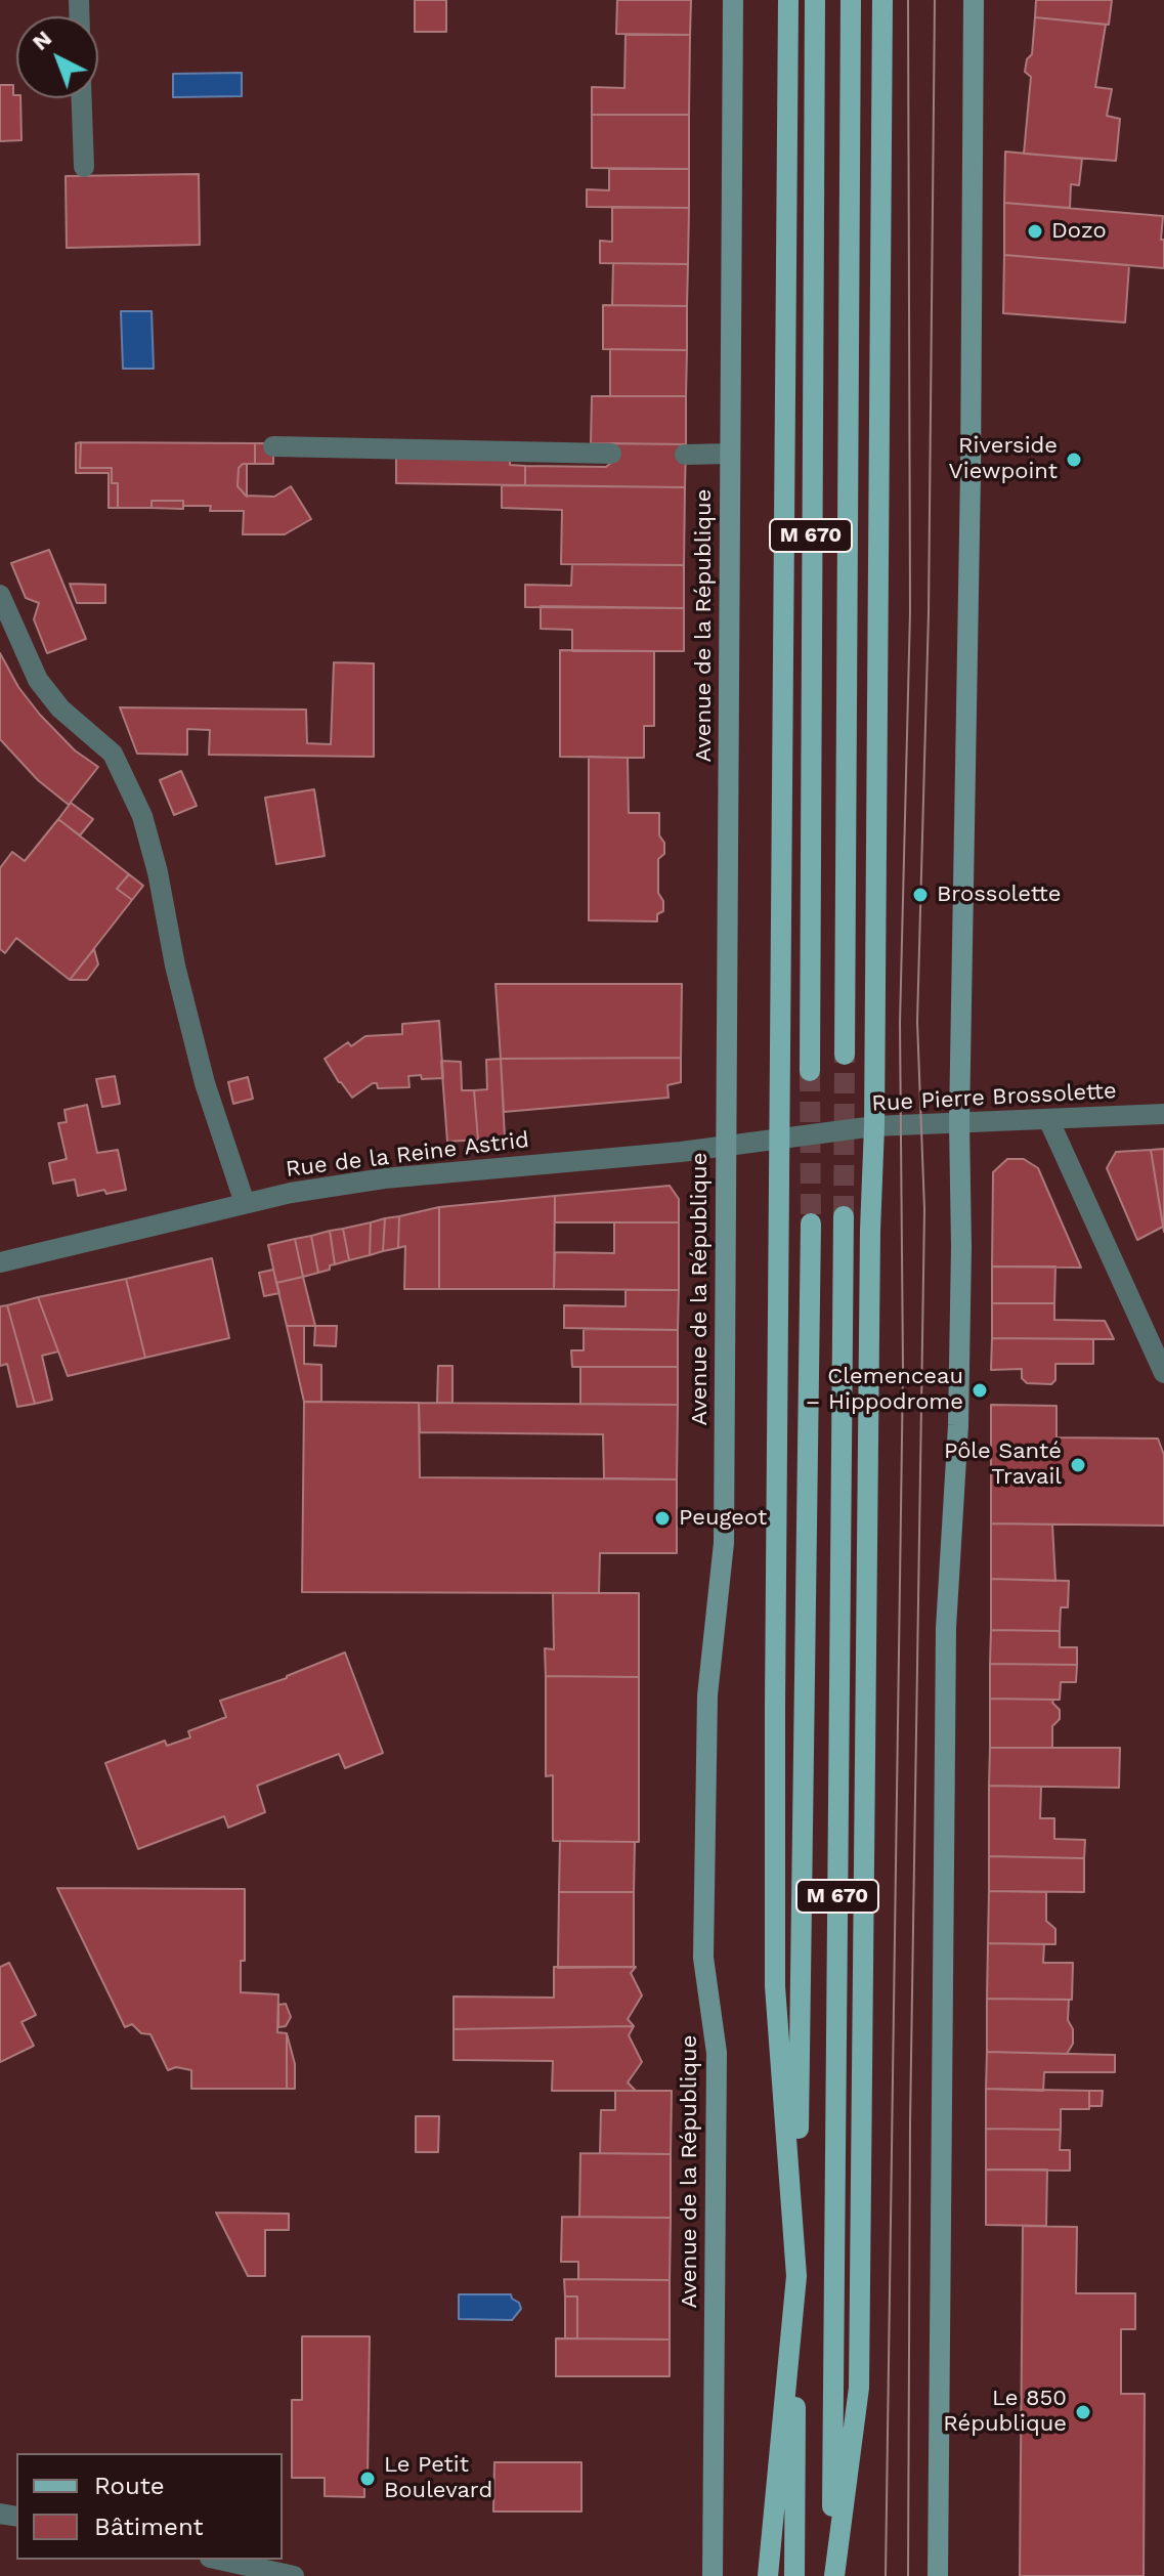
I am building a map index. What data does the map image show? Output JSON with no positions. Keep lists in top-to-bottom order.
{
  "streets": {
    "main road": ["M 670"],
    "street": ["Avenue de la République", "Rue Pierre Brossolette", "Rue de la Reine Astrid"]
  },
  "crossings": [
    ["Avenue de la République", "Rue de la Reine Astrid"],
    ["Rue Pierre Brossolette", "Rue de la Reine Astrid"]
  ],
  "places": [
    "Dozo",
    "Riverside Viewpoint",
    "Brossolette",
    "Clemenceau – Hippodrome",
    "Pôle Santé Travail",
    "Peugeot",
    "Le 850 République",
    "Le Petit Boulevard"
  ],
  "legend": ["Route", "Bâtiment"],
  "north": "top left"
}
